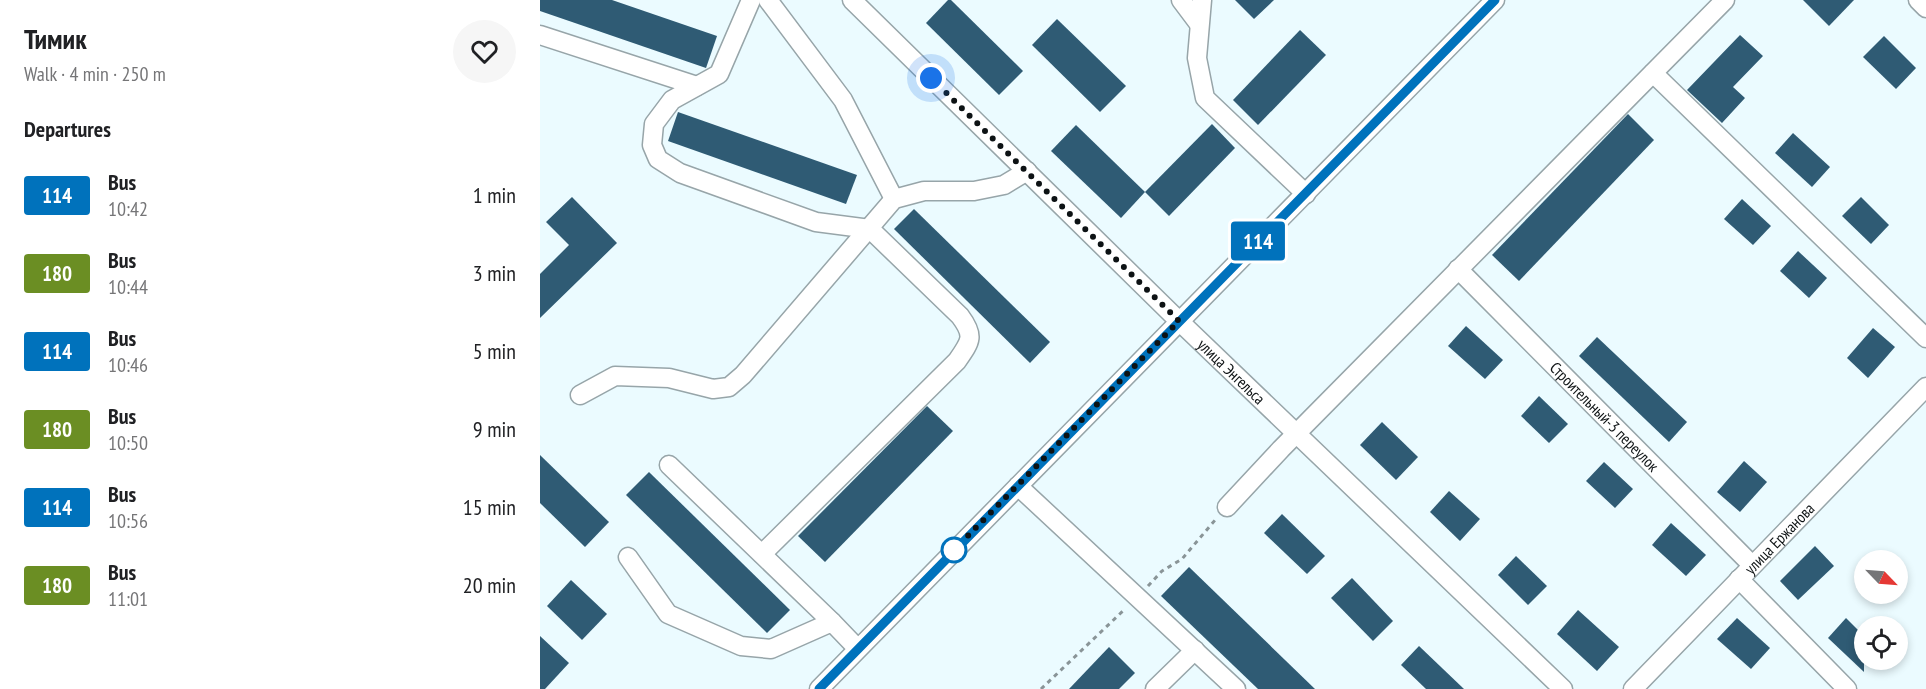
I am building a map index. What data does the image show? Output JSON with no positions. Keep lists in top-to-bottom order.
{
  "streets": {
    "street": ["улица Энгельса", "Строительный-3 переулок", "улица Ержанова"]
  },
  "crossings": [
    ["Строительный-3 переулок", "улица Ержанова"]
  ],
  "lines": ["bus line 114"],
  "north": "bottom right",
  "page": {
    "heading": [
      ["Тимик", "Walk · 4 min · 250 m"],
      "Departures"
    ],
    "on_map": "114",
    "list": [
      {
        "mark": "114",
        "name": "Bus",
        "note": "10:42",
        "value": "1 min"
      },
      {
        "mark": "180",
        "name": "Bus",
        "note": "10:44",
        "value": "3 min"
      },
      {
        "mark": "114",
        "name": "Bus",
        "note": "10:46",
        "value": "5 min"
      },
      {
        "mark": "180",
        "name": "Bus",
        "note": "10:50",
        "value": "9 min"
      },
      {
        "mark": "114",
        "name": "Bus",
        "note": "10:56",
        "value": "15 min"
      },
      {
        "mark": "180",
        "name": "Bus",
        "note": "11:01",
        "value": "20 min"
      }
    ]
  }
}
